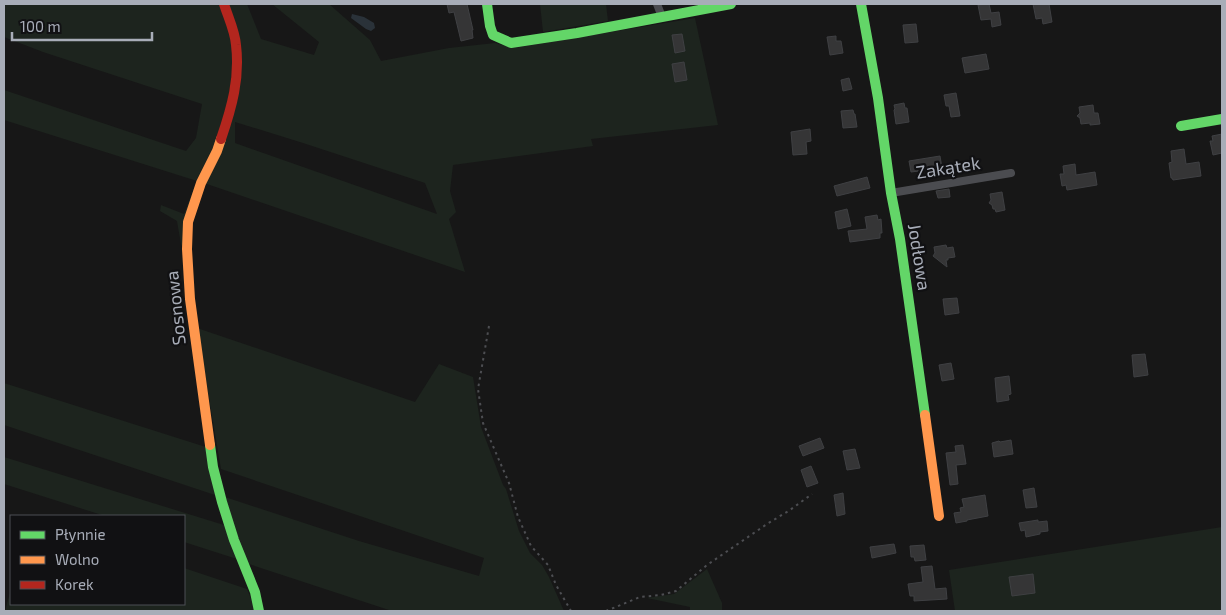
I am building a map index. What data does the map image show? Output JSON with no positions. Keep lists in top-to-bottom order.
{
  "streets": {
    "street": ["Zakątek", "Jodłowa", "Sosnowa"]
  },
  "crossings": [
    ["Zakątek", "Jodłowa"]
  ],
  "legend": ["Płynnie", "Wolno", "Korek"],
  "scale_bar": "100 m"
}
